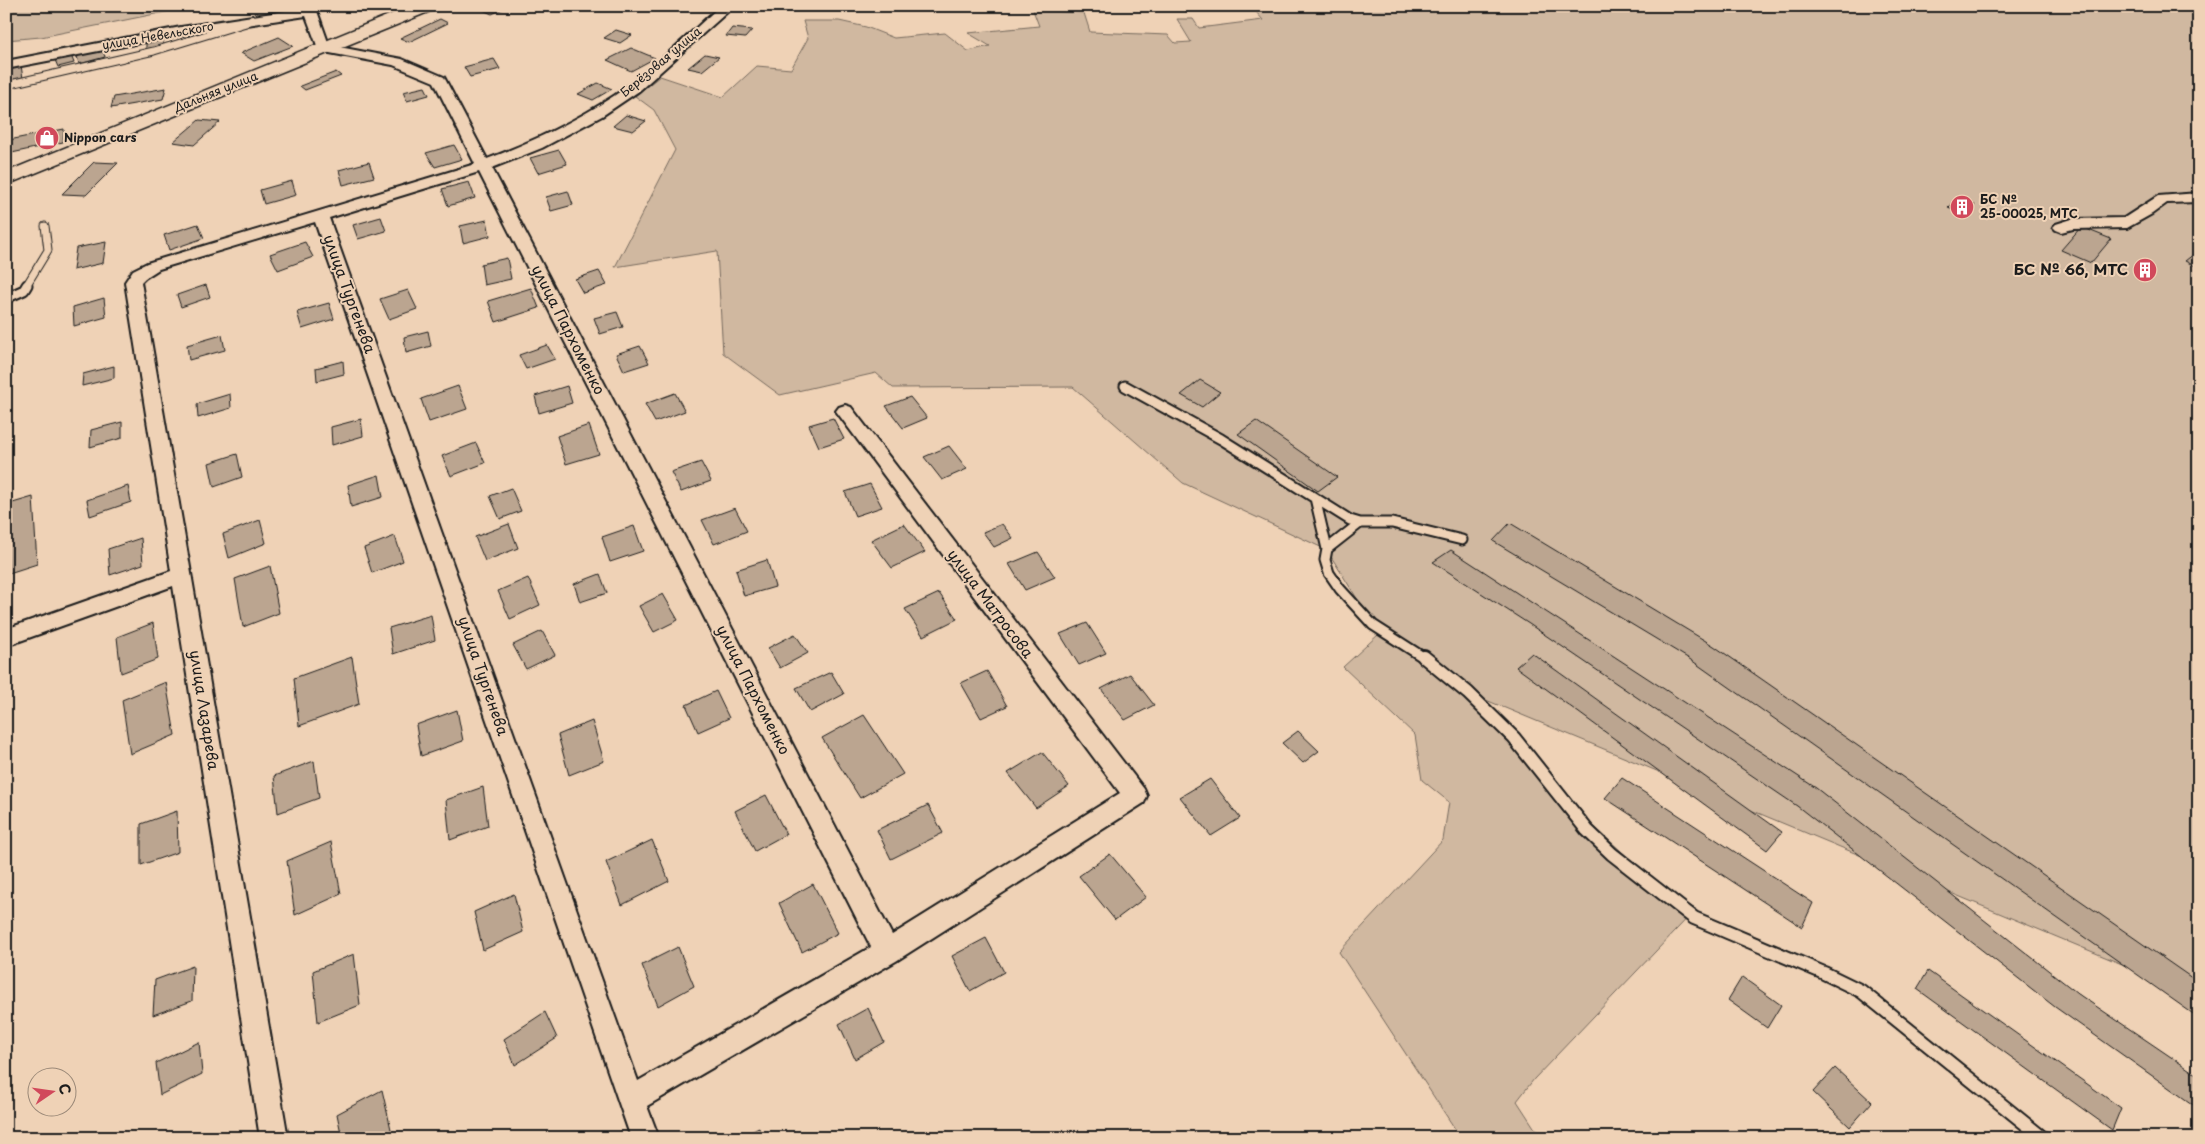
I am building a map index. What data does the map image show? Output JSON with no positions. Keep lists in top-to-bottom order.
{
  "streets": {
    "main road": ["Дальняя улица"],
    "street": [
      "улица Невельского",
      "Берёзовая улица",
      "улица Тургенева",
      "улица Пархоменко",
      "улица Матросова",
      "улица Лазарева"
    ]
  },
  "crossings": [
    ["Берёзовая улица", "улица Тургенева"],
    ["Берёзовая улица", "улица Пархоменко"],
    ["Берёзовая улица", "улица Лазарева"],
    ["Дальняя улица", "улица Пархоменко"],
    ["улица Пархоменко", "улица Матросова"]
  ],
  "places": {
    "shop": ["Nippon cars"],
    "building": ["БС № 25-00025, МТС", "БС № 66, МТС"]
  },
  "north": "right"
}
